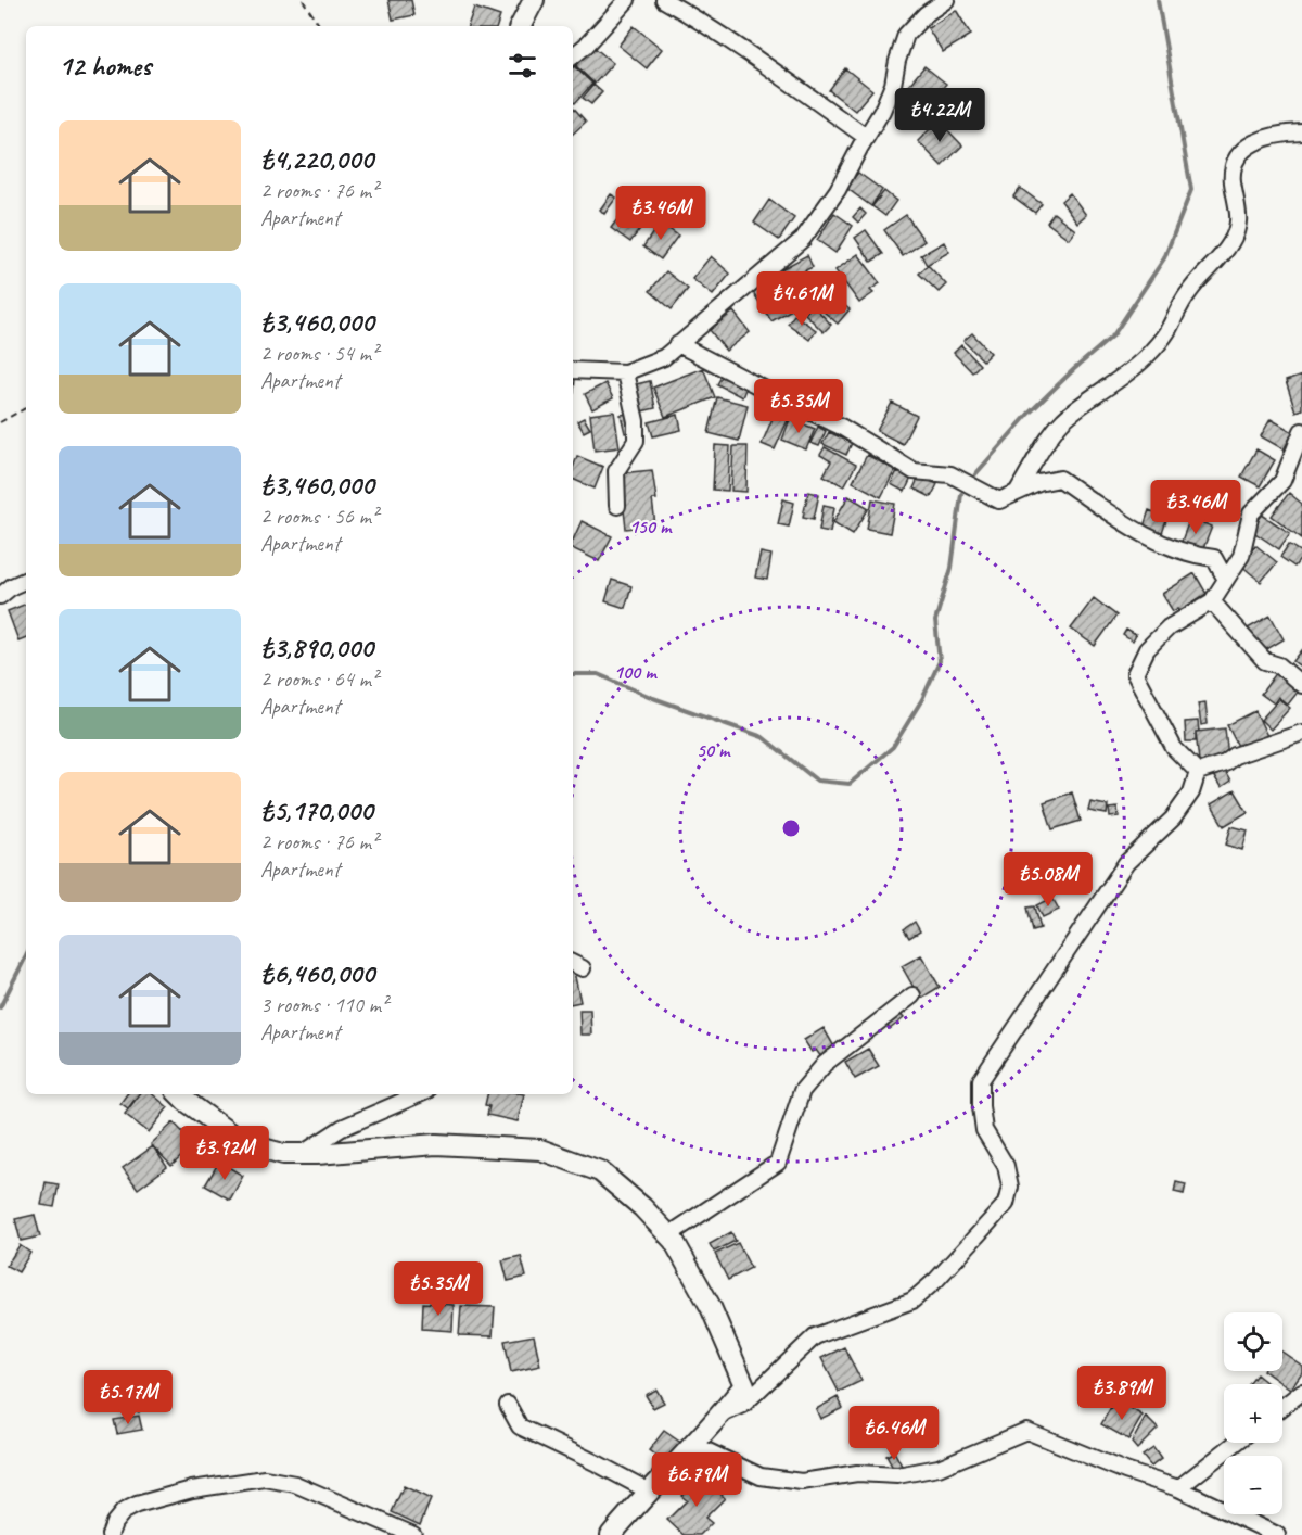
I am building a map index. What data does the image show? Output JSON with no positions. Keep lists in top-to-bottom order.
{
  "page": {
    "heading": "12 homes",
    "price": [
      "₺4.22M",
      "₺3.46M",
      "₺4.61M",
      "₺5.35M",
      "₺3.46M",
      "₺5.08M",
      "₺3.92M",
      "₺5.35M",
      "₺3.89M",
      "₺5.17M",
      "₺6.46M",
      "₺6.79M"
    ],
    "list": [
      {
        "name": "₺4,220,000",
        "note": "2 rooms · 76 m² · Apartment"
      },
      {
        "name": "₺3,460,000",
        "note": "2 rooms · 54 m² · Apartment"
      },
      {
        "name": "₺3,460,000",
        "note": "2 rooms · 56 m² · Apartment"
      },
      {
        "name": "₺3,890,000",
        "note": "2 rooms · 64 m² · Apartment"
      },
      {
        "name": "₺5,170,000",
        "note": "2 rooms · 76 m² · Apartment"
      },
      {
        "name": "₺6,460,000",
        "note": "3 rooms · 110 m² · Apartment"
      }
    ],
    "map_buttons": ["+", "−"]
  },
  "rings": ["150 m", "100 m", "50 m"]
}
